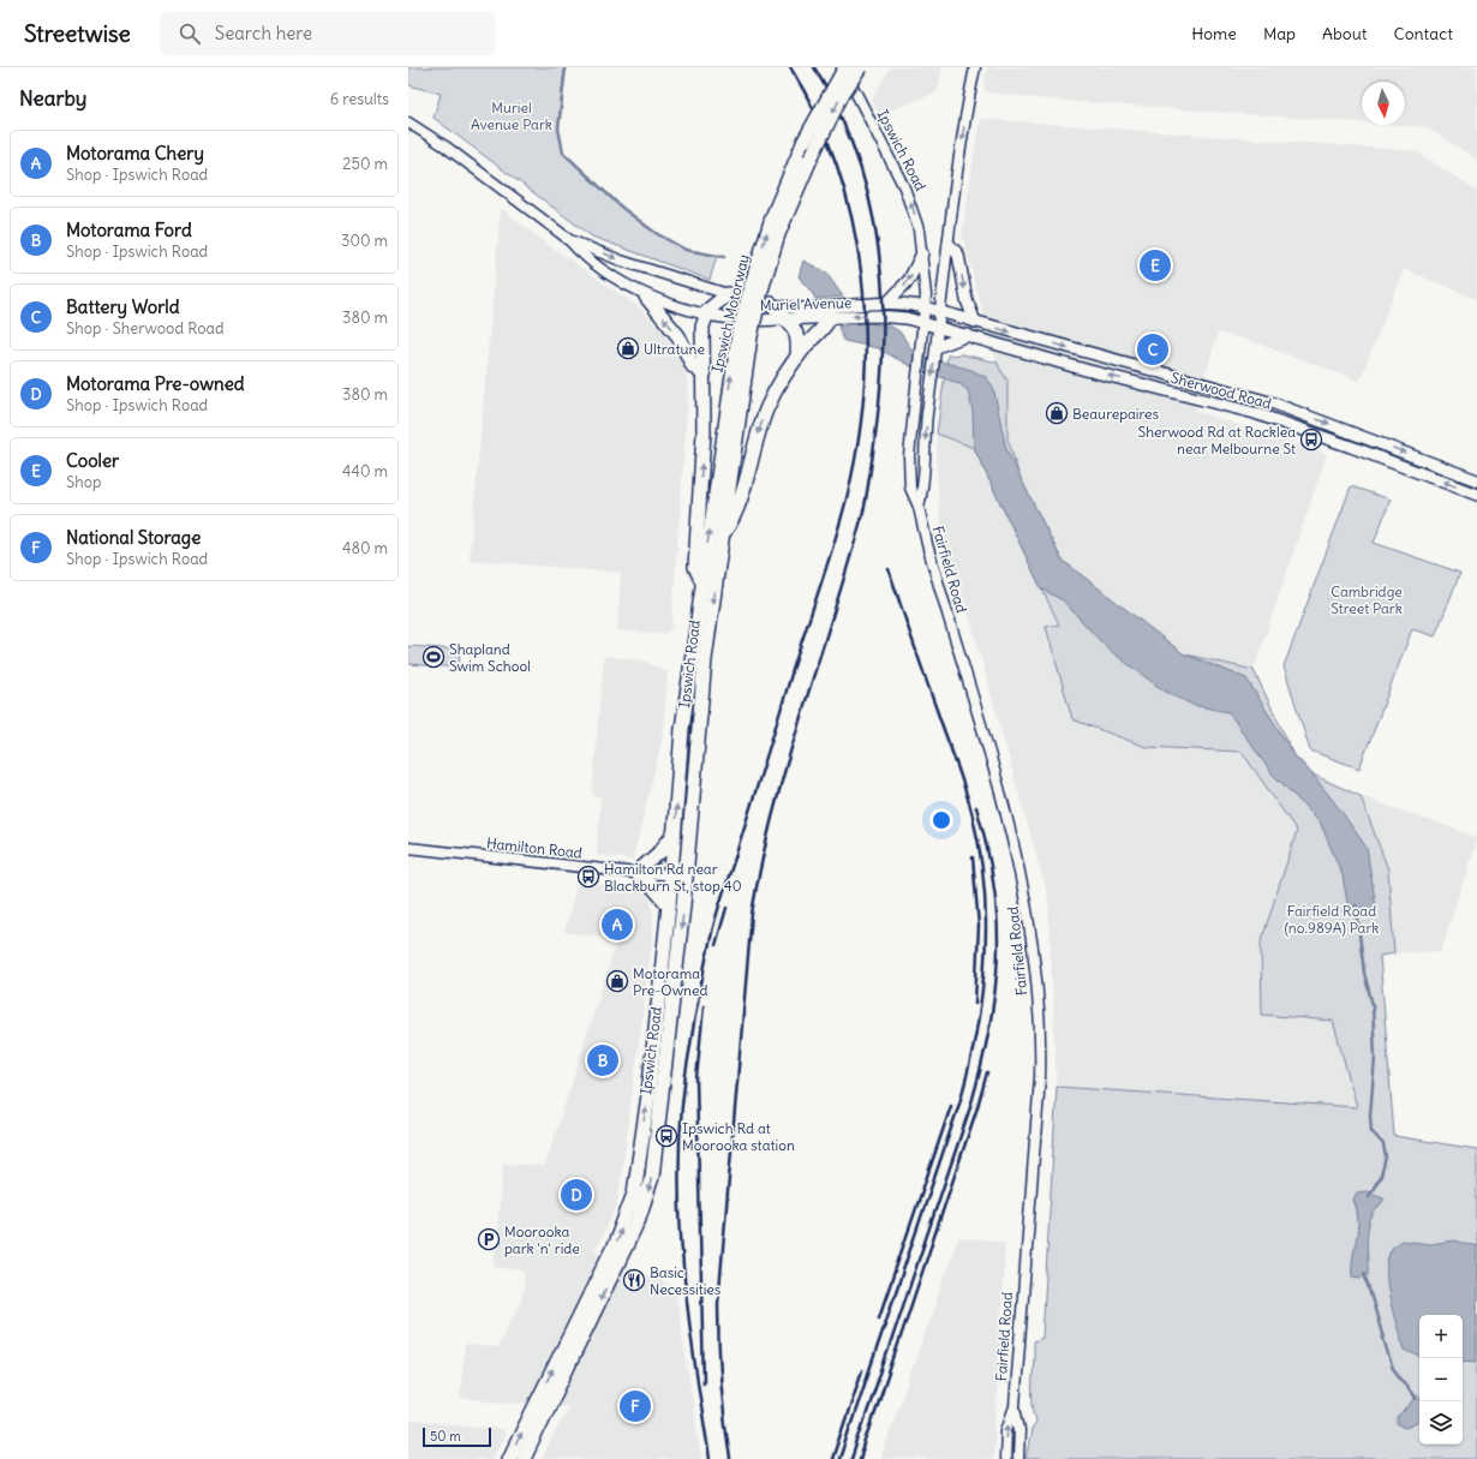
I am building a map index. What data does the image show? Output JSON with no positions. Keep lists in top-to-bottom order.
{
  "streets": {
    "highway": ["Ipswich Road", "Ipswich Motorway"],
    "main road": [
      "Muriel Avenue",
      "Sherwood Road",
      "Fairfield Road",
      "Hamilton Road"
    ]
  },
  "crossings": [
    ["Ipswich Road", "Muriel Avenue"],
    ["Ipswich Road", "Ipswich Motorway"],
    ["Ipswich Road", "Sherwood Road"],
    ["Ipswich Road", "Fairfield Road"],
    ["Ipswich Road", "Hamilton Road"],
    ["Muriel Avenue", "Sherwood Road"],
    ["Muriel Avenue", "Fairfield Road"],
    ["Sherwood Road", "Fairfield Road"]
  ],
  "parks": ["Muriel Avenue Park", "Cambridge Street Park", "Fairfield Road (no.989A) Park"],
  "places": {
    "shop": ["Ultratune", "Beaurepaires", "Motorama Pre-Owned"],
    "bus stop": ["Sherwood Rd at Rocklea near Melbourne St", "Hamilton Rd near Blackburn St, stop 40", "Ipswich Rd at Moorooka station"],
    "sports": ["Shapland Swim School"],
    "parking": ["Moorooka park 'n' ride"],
    "restaurant": ["Basic Necessities"]
  },
  "scale_bar": "50 m",
  "north": "bottom",
  "page": {
    "header": "Streetwise",
    "search": "Search here",
    "nav": [
      "Home",
      "Map",
      "About",
      "Contact"
    ],
    "heading": ["Nearby", "6 results"],
    "list": [
      {
        "mark": "A",
        "name": "Motorama Chery",
        "note": "Shop · Ipswich Road",
        "value": "250 m"
      },
      {
        "mark": "B",
        "name": "Motorama Ford",
        "note": "Shop · Ipswich Road",
        "value": "300 m"
      },
      {
        "mark": "C",
        "name": "Battery World",
        "note": "Shop · Sherwood Road",
        "value": "380 m"
      },
      {
        "mark": "D",
        "name": "Motorama Pre-owned",
        "note": "Shop · Ipswich Road",
        "value": "380 m"
      },
      {
        "mark": "E",
        "name": "Cooler",
        "note": "Shop",
        "value": "440 m"
      },
      {
        "mark": "F",
        "name": "National Storage",
        "note": "Shop · Ipswich Road",
        "value": "480 m"
      }
    ],
    "pins": [
      "E",
      "C",
      "A",
      "B",
      "D",
      "F"
    ],
    "map_buttons": ["+", "−"],
    "scale": "50 m"
  }
}
